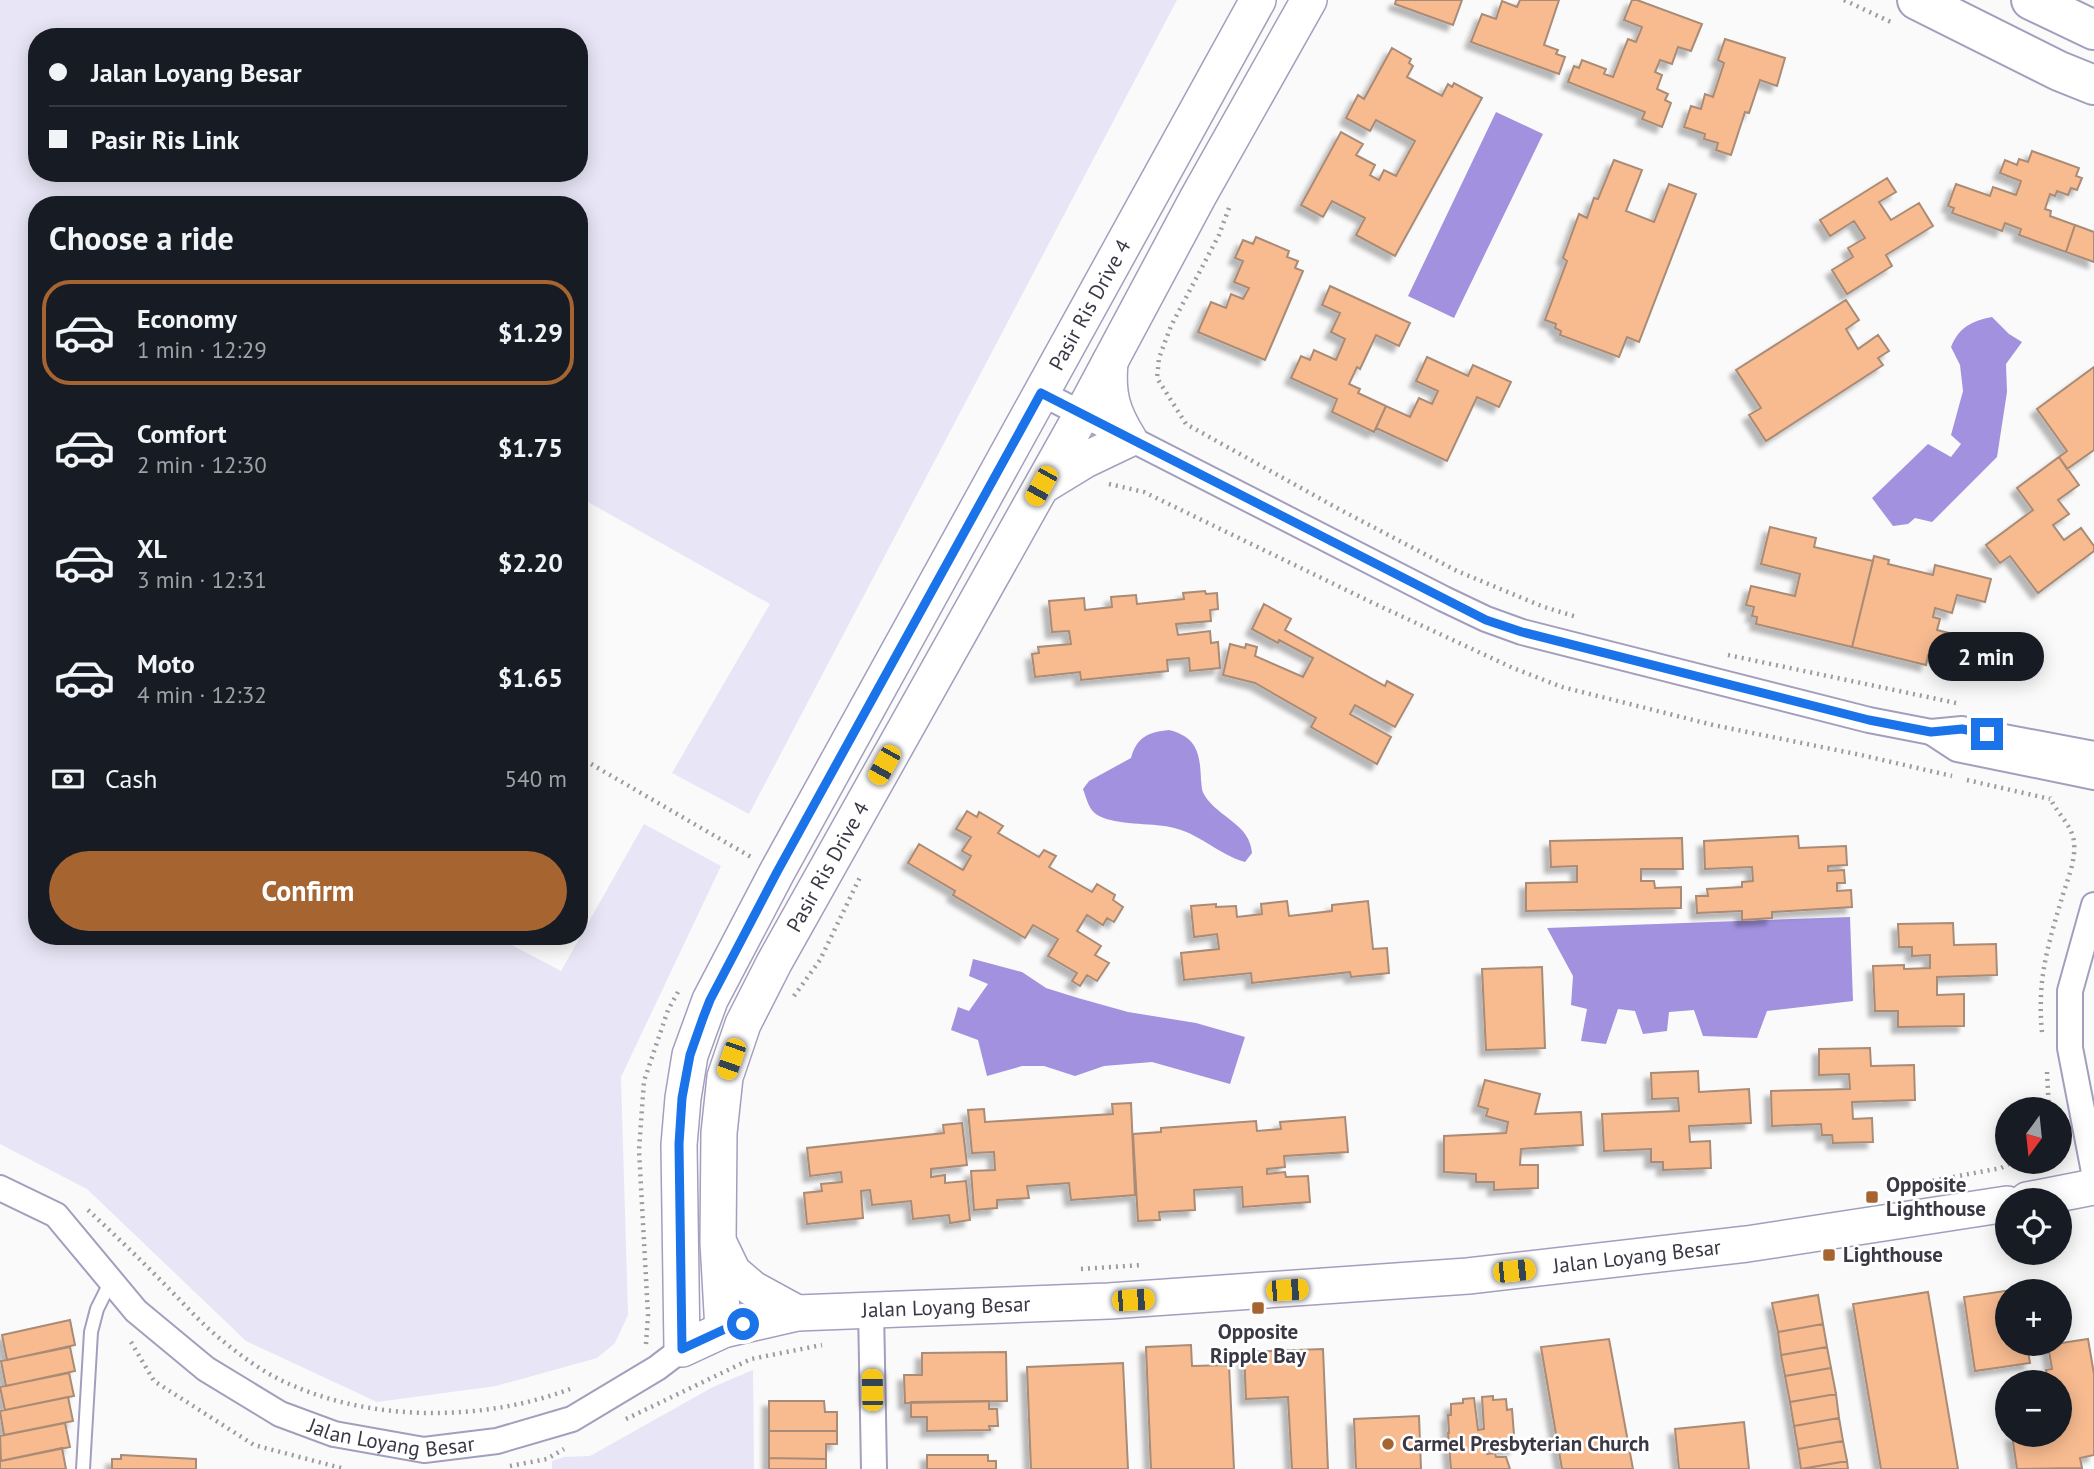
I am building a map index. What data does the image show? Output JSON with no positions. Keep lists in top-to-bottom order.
{
  "streets": {
    "street": ["Pasir Ris Drive 4", "Jalan Loyang Besar"]
  },
  "crossings": [
    ["Pasir Ris Drive 4", "Jalan Loyang Besar"]
  ],
  "places": {
    "transit": ["Opposite Lighthouse", "Lighthouse", "Opposite Ripple Bay"],
    "other": ["Carmel Presbyterian Church"]
  },
  "north": "bottom",
  "page": {
    "banner": ["Jalan Loyang Besar", "Pasir Ris Link"],
    "heading": "Choose a ride",
    "list": [
      {
        "name": "Economy",
        "note": "1 min · 12:29",
        "value": "$1.29"
      },
      {
        "name": "Comfort",
        "note": "2 min · 12:30",
        "value": "$1.75"
      },
      {
        "name": "XL",
        "note": "3 min · 12:31",
        "value": "$2.20"
      },
      {
        "name": "Moto",
        "note": "4 min · 12:32",
        "value": "$1.65"
      }
    ],
    "bubble": "2 min",
    "pay": ["Cash", "540 m"],
    "buttons": "Confirm",
    "map_buttons": ["+", "−"]
  }
}
